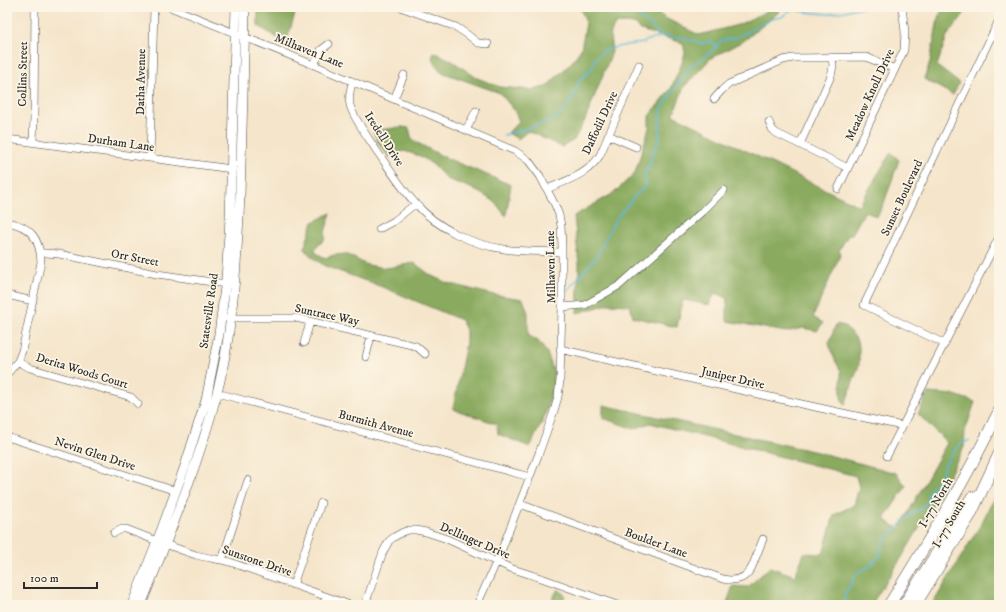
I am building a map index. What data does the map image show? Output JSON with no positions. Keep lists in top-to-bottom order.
{
  "streets": {
    "highway": ["I-77 North", "I-77 South"],
    "main road": ["Statesville Road"],
    "street": [
      "Milhaven Lane",
      "Collins Street",
      "Datha Avenue",
      "Meadow Knoll Drive",
      "Daffodil Drive",
      "Iredell Drive",
      "Durham Lane",
      "Sunset Boulevard",
      "Orr Street",
      "Suntrace Way",
      "Derita Woods Court",
      "Juniper Drive",
      "Burmith Avenue",
      "Nevin Glen Drive",
      "Dellinger Drive",
      "Boulder Lane",
      "Sunstone Drive"
    ]
  },
  "crossings": [
    ["Milhaven Lane", "Daffodil Drive"],
    ["Milhaven Lane", "Iredell Drive"],
    ["Milhaven Lane", "Statesville Road"],
    ["Milhaven Lane", "Juniper Drive"],
    ["Milhaven Lane", "Burmith Avenue"],
    ["Milhaven Lane", "Dellinger Drive"],
    ["Milhaven Lane", "Boulder Lane"],
    ["Collins Street", "Durham Lane"],
    ["Datha Avenue", "Durham Lane"],
    ["Durham Lane", "Statesville Road"],
    ["Orr Street", "Statesville Road"],
    ["Statesville Road", "Suntrace Way"],
    ["Statesville Road", "Burmith Avenue"],
    ["Statesville Road", "Nevin Glen Drive"],
    ["Statesville Road", "Sunstone Drive"]
  ],
  "scale_bar": "100 m"
}
